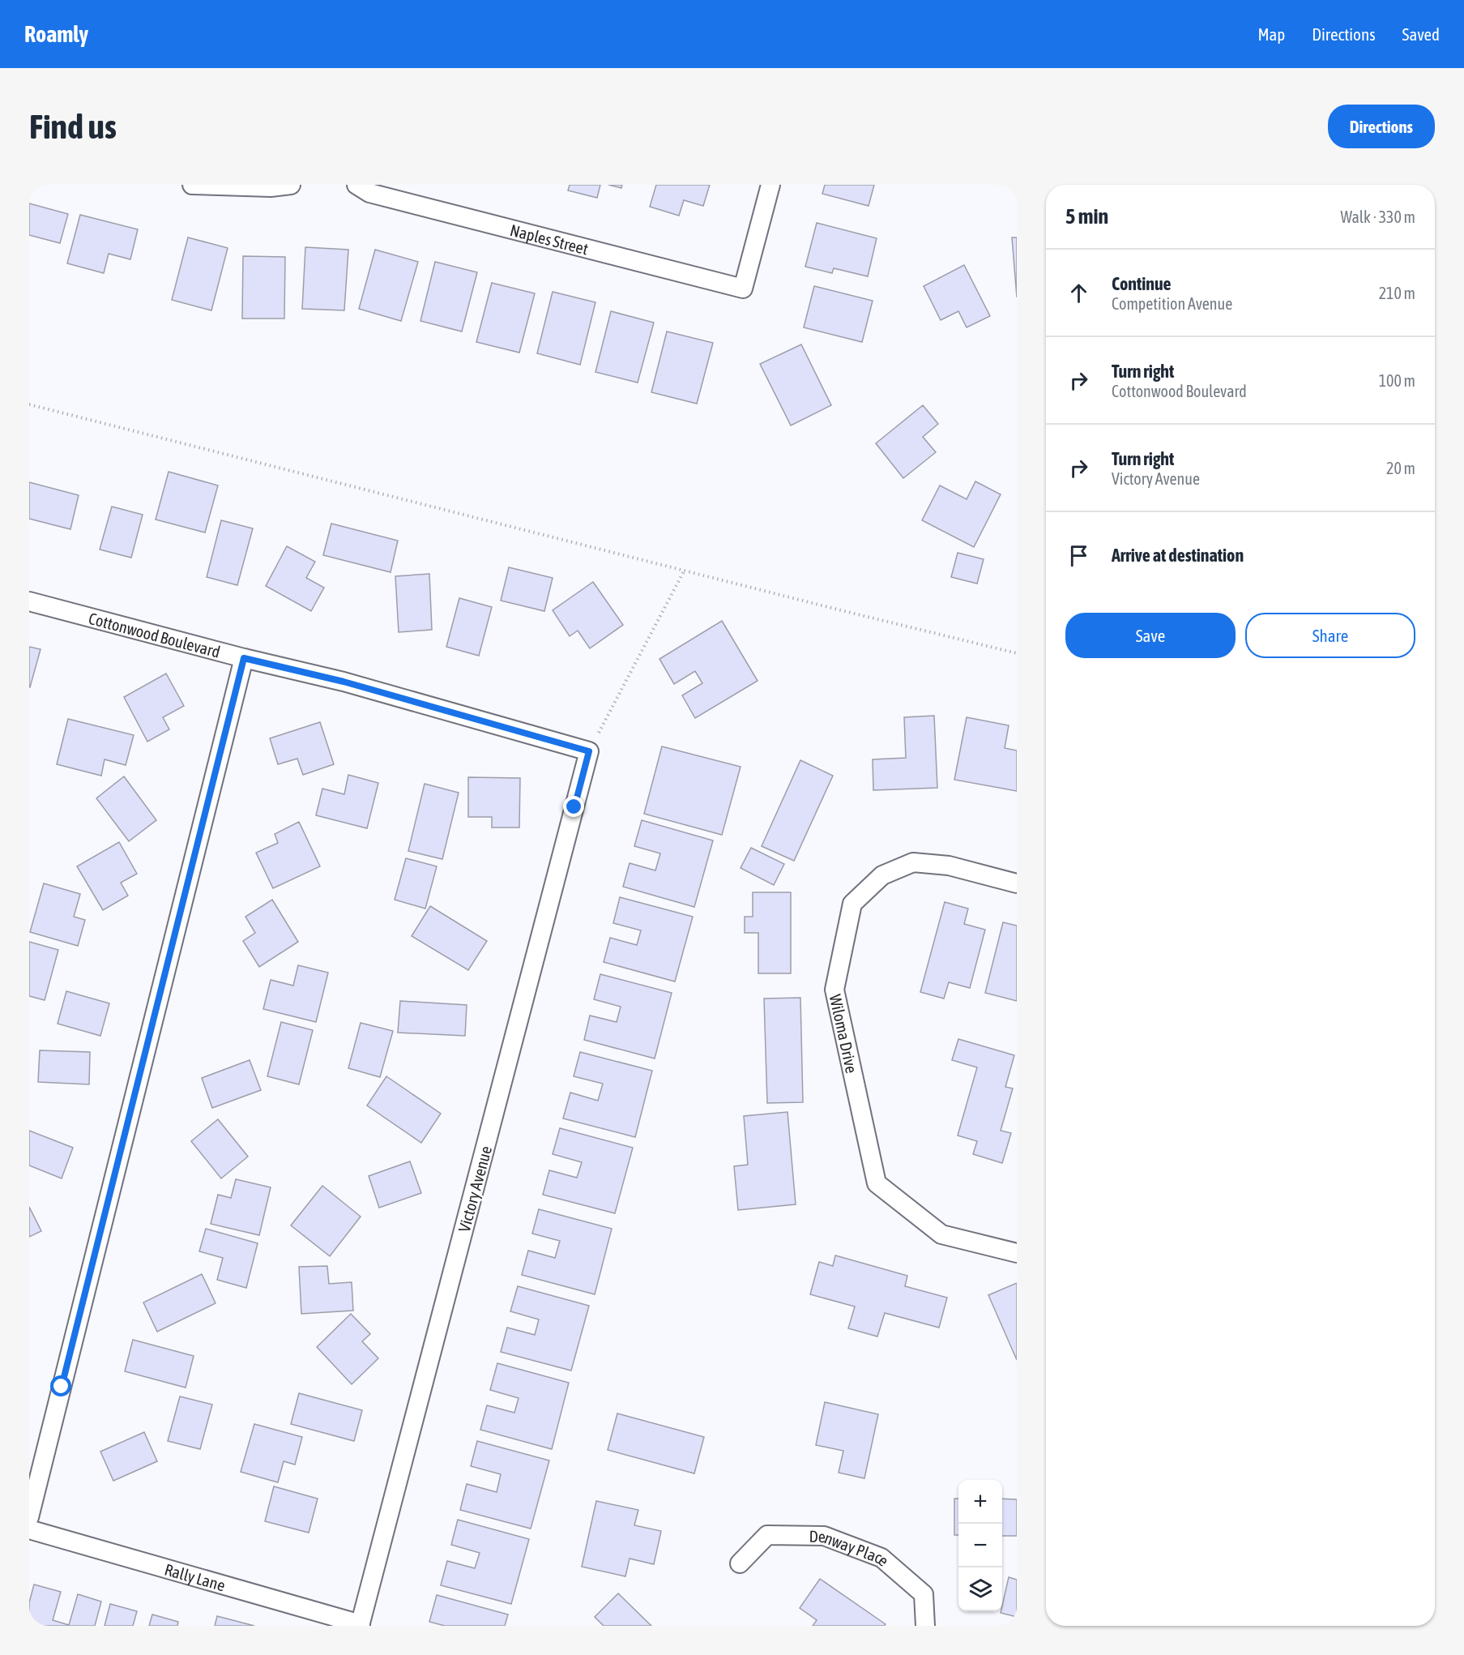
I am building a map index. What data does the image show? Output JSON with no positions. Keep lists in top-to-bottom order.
{
  "streets": {
    "street": [
      "Naples Street",
      "Cottonwood Boulevard",
      "Wiloma Drive",
      "Victory Avenue",
      "Denway Place",
      "Rally Lane"
    ]
  },
  "crossings": [
    ["Cottonwood Boulevard", "Victory Avenue"],
    ["Victory Avenue", "Rally Lane"]
  ],
  "page": {
    "header": "Roamly",
    "nav": ["Map", "Directions", "Saved"],
    "buttons": [
      "Directions",
      ["Save", "Share"]
    ],
    "title": "Find us",
    "heading": ["5 min", "Walk · 330 m"],
    "list": [
      ["Continue", "Competition Avenue", "210 m"],
      ["Turn right", "Cottonwood Boulevard", "100 m"],
      ["Turn right", "Victory Avenue", "20 m"],
      "Arrive at destination"
    ],
    "map_buttons": ["+", "−"]
  }
}
